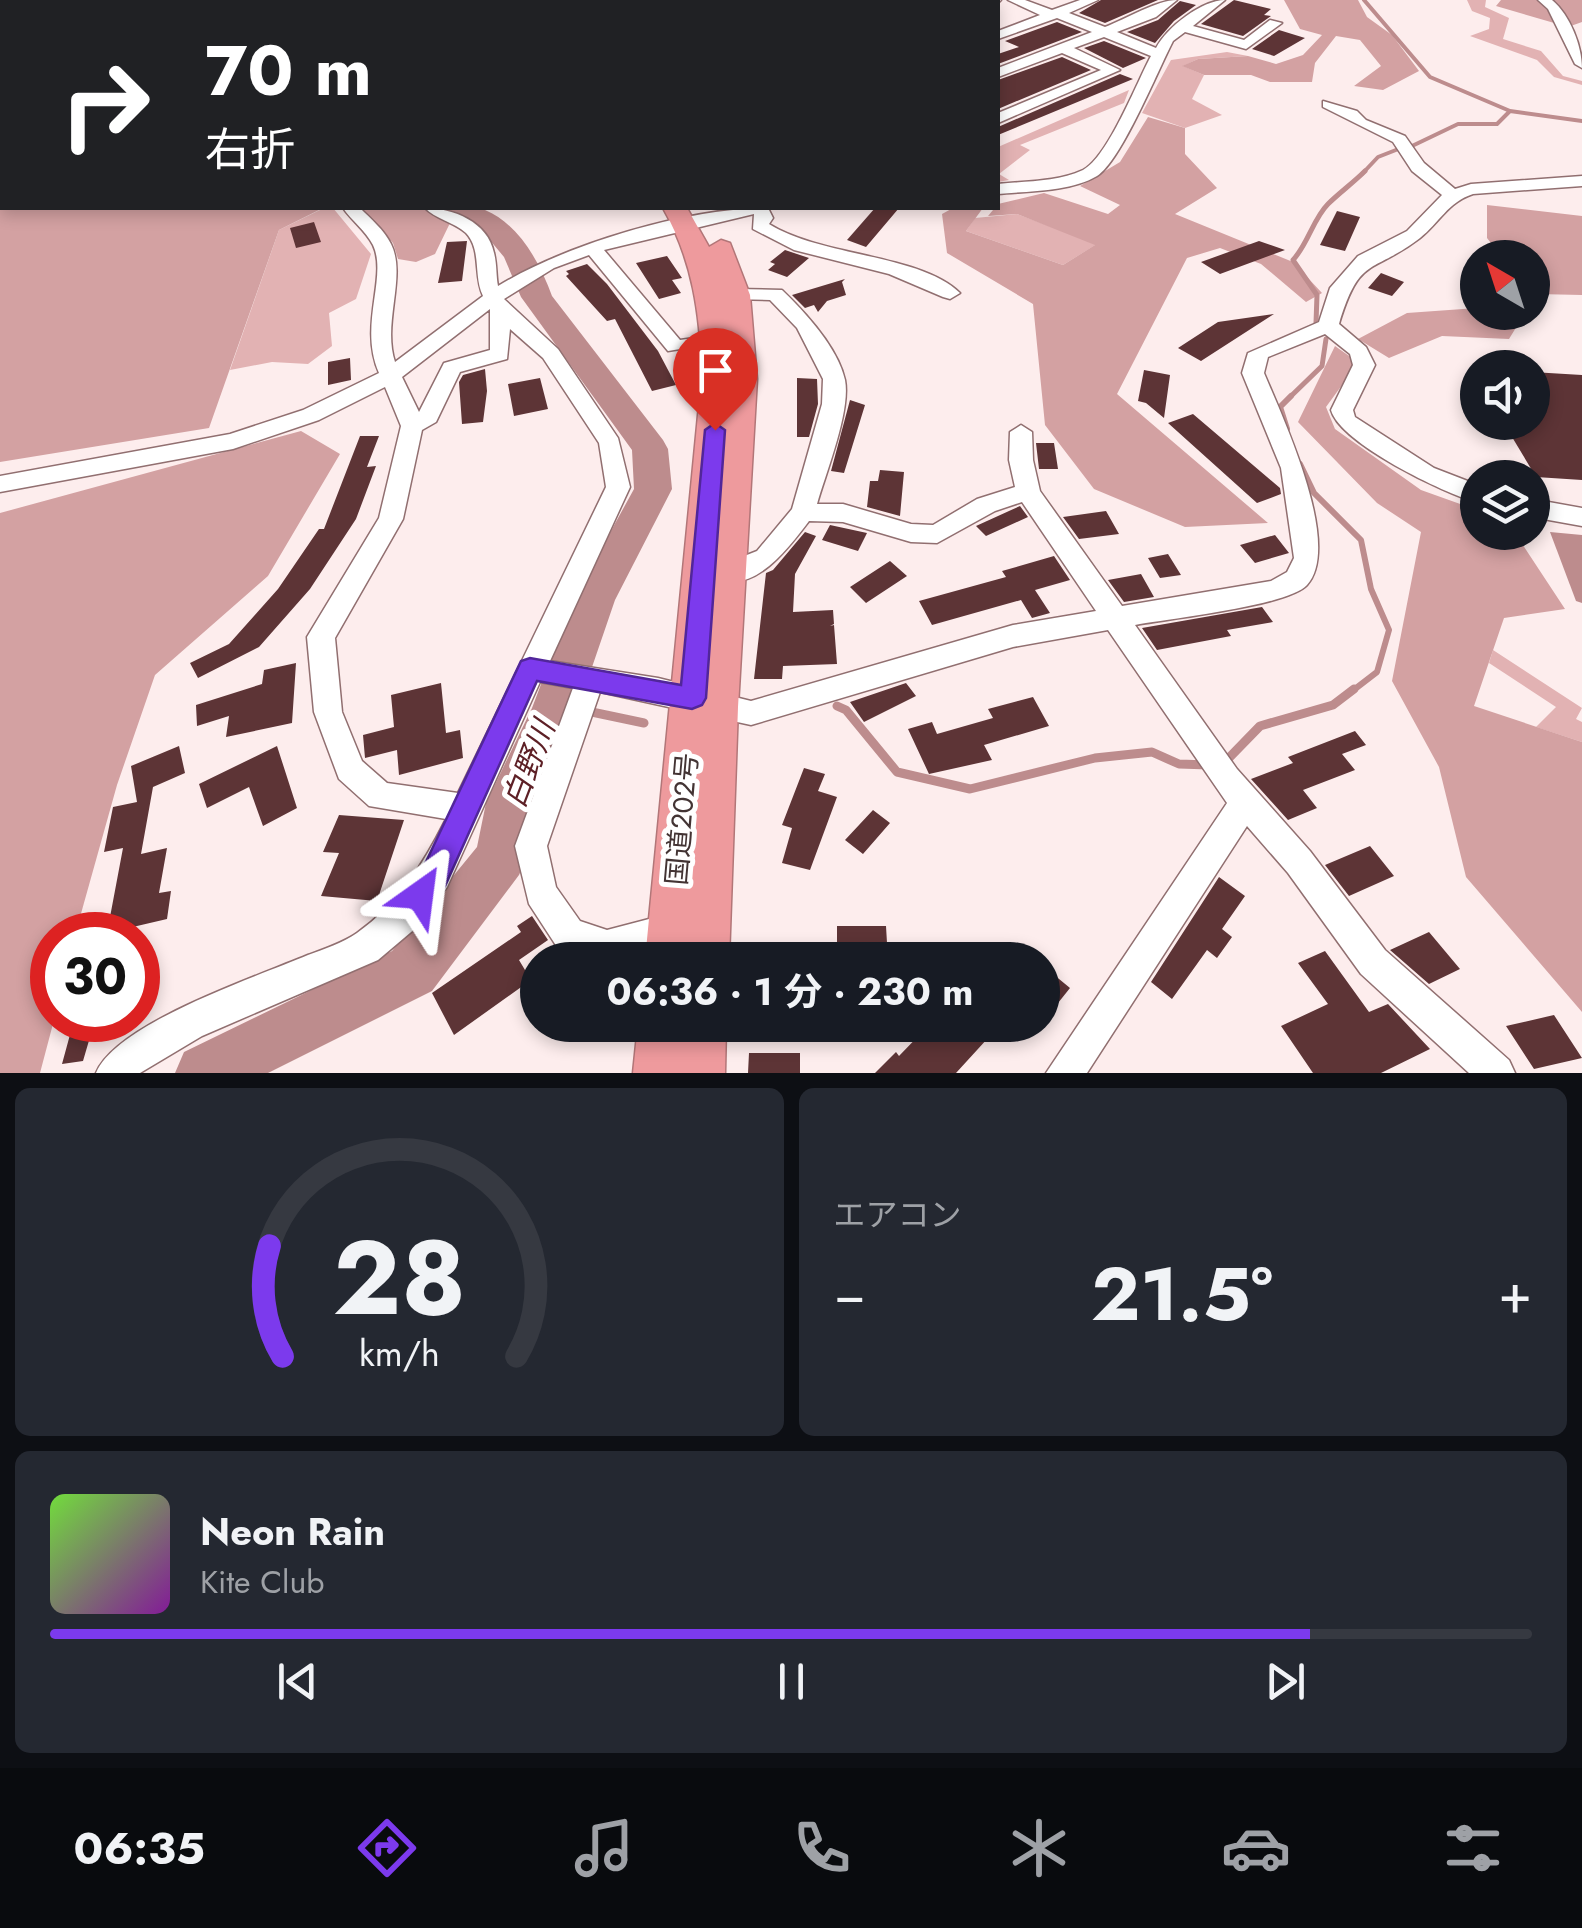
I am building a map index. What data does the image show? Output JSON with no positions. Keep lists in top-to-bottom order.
{
  "streets": {
    "highway": ["国道202号"]
  },
  "water": ["白野川"],
  "north": "top left",
  "page": {
    "turn": ["70 m", "右折"],
    "limit": "30",
    "trip": "06:36 · 1 分 · 230 m",
    "tile": "エアコン",
    "heat": ["−", "21.5°", "+"],
    "song": ["Neon Rain", "Kite Club"],
    "tabs": "06:35",
    "gauge": ["28", "km/h"]
  }
}
